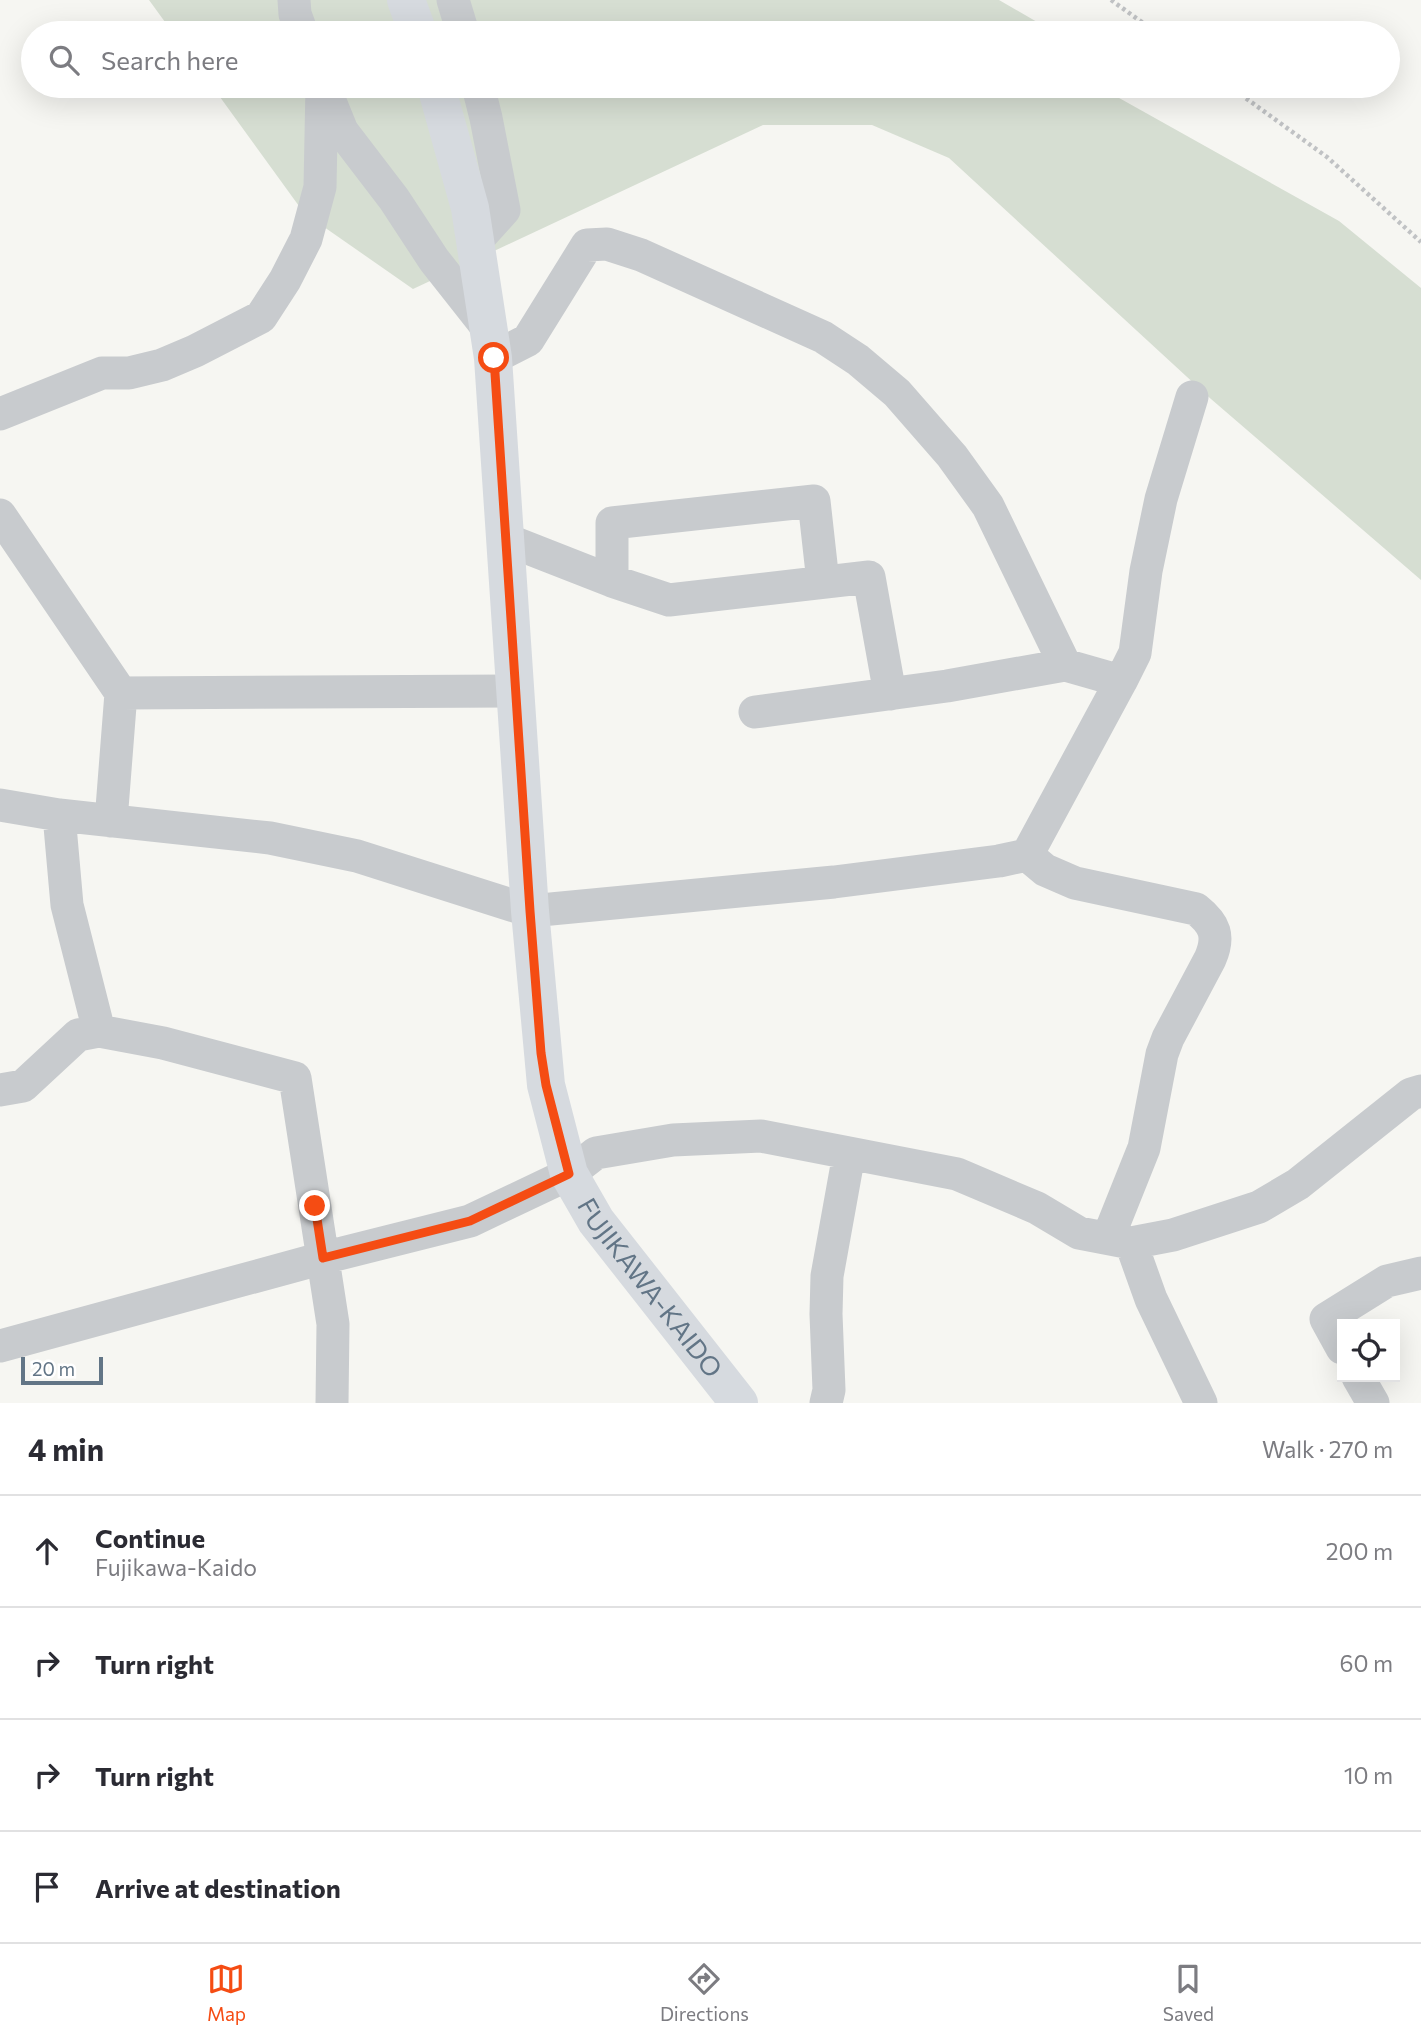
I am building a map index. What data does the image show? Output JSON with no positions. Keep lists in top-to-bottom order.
{
  "streets": {
    "main road": ["FUJIKAWA-KAIDO"]
  },
  "scale_bar": "20 m",
  "page": {
    "search": "Search here",
    "scale": "20 m",
    "heading": ["4 min", "Walk · 270 m"],
    "list": [
      ["Continue", "Fujikawa-Kaido", "200 m"],
      ["Turn right", "60 m"],
      ["Turn right", "10 m"],
      "Arrive at destination"
    ],
    "nav": ["Map", "Directions", "Saved"]
  }
}
